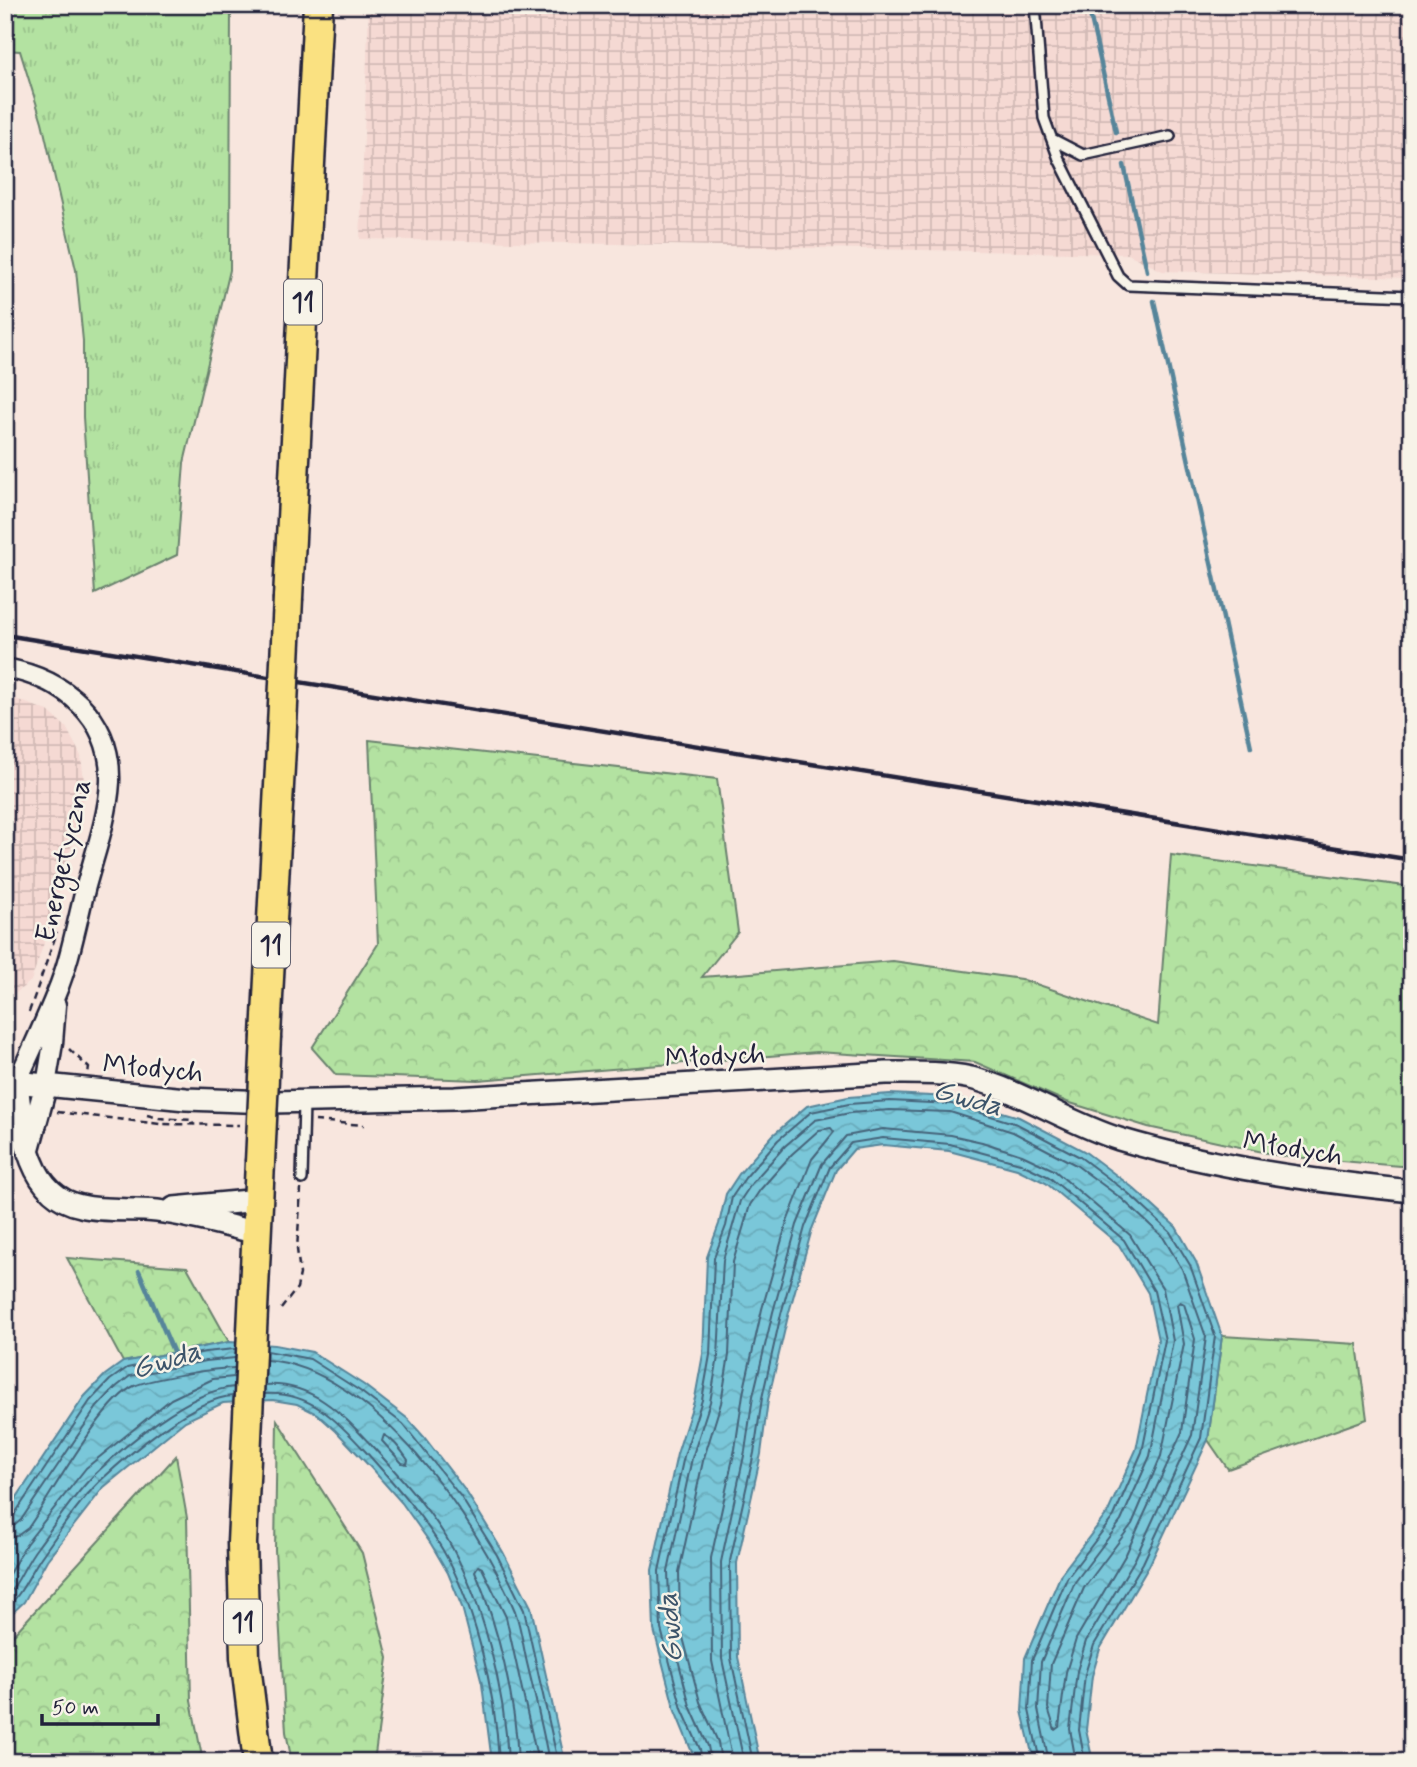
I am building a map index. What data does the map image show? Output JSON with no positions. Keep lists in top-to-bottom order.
{
  "streets": {
    "highway": ["11"],
    "street": ["Energetyczna", "Młodych"]
  },
  "water": ["Gwda"],
  "scale_bar": "50 m"
}
